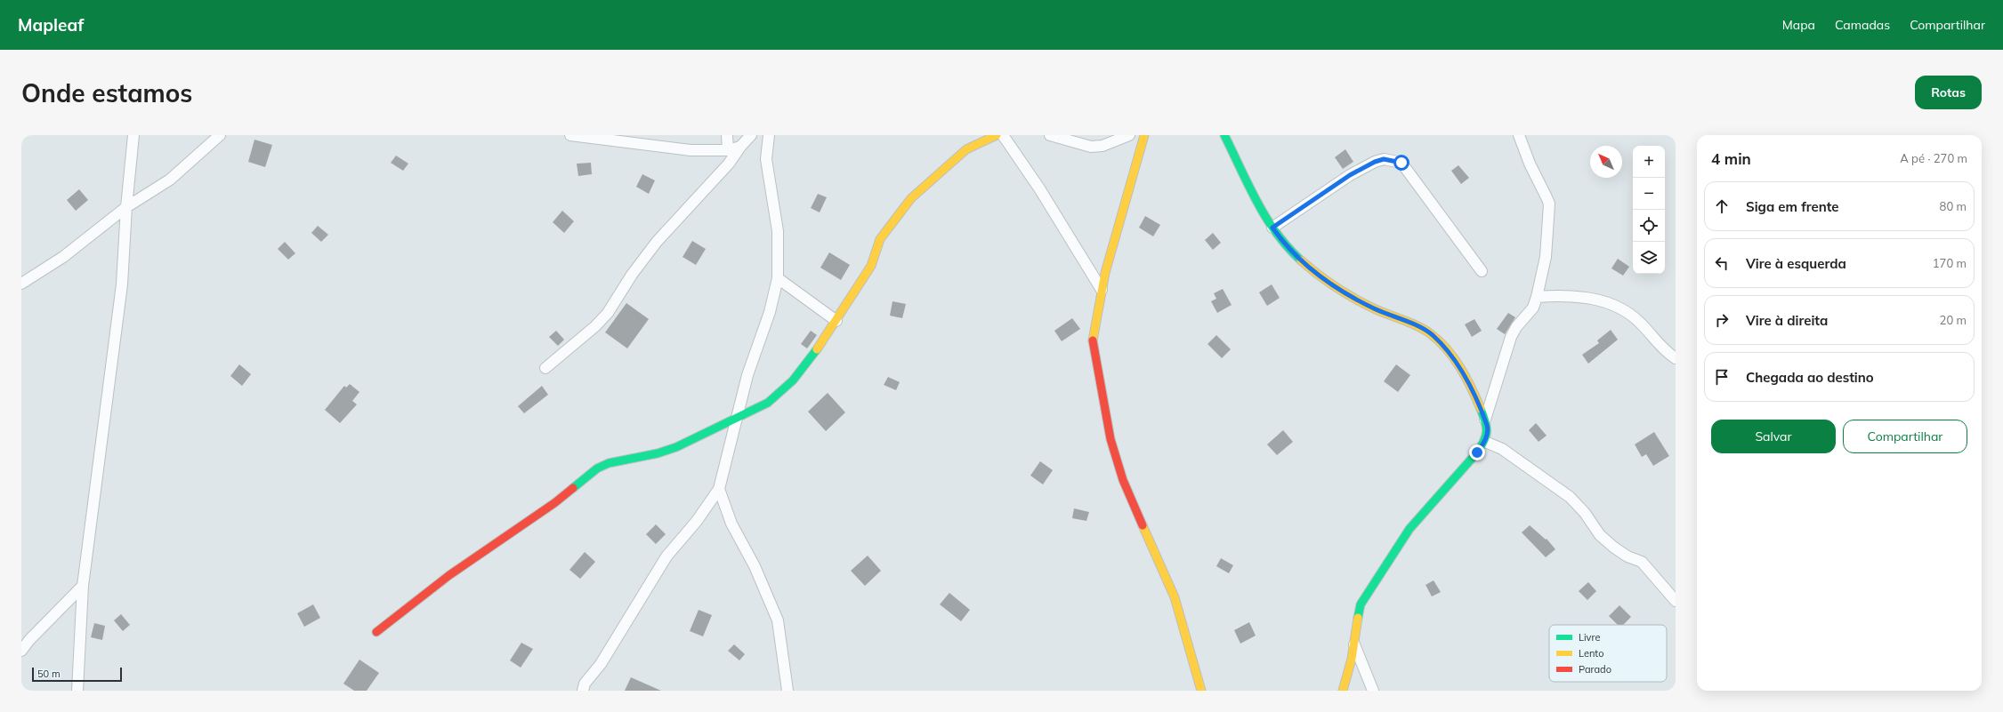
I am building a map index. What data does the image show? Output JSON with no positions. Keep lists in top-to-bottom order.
{
  "legend": ["Livre", "Lento", "Parado"],
  "scale_bar": "50 m",
  "north": "top left",
  "page": {
    "header": "Mapleaf",
    "nav": ["Mapa", "Camadas", "Compartilhar"],
    "buttons": [
      "Rotas",
      ["Salvar", "Compartilhar"]
    ],
    "title": "Onde estamos",
    "heading": ["4 min", "A pé · 270 m"],
    "map_buttons": ["+", "−"],
    "list": [
      ["Siga em frente", "80 m"],
      ["Vire à esquerda", "170 m"],
      ["Vire à direita", "20 m"],
      "Chegada ao destino"
    ],
    "scale": "50 m"
  }
}
